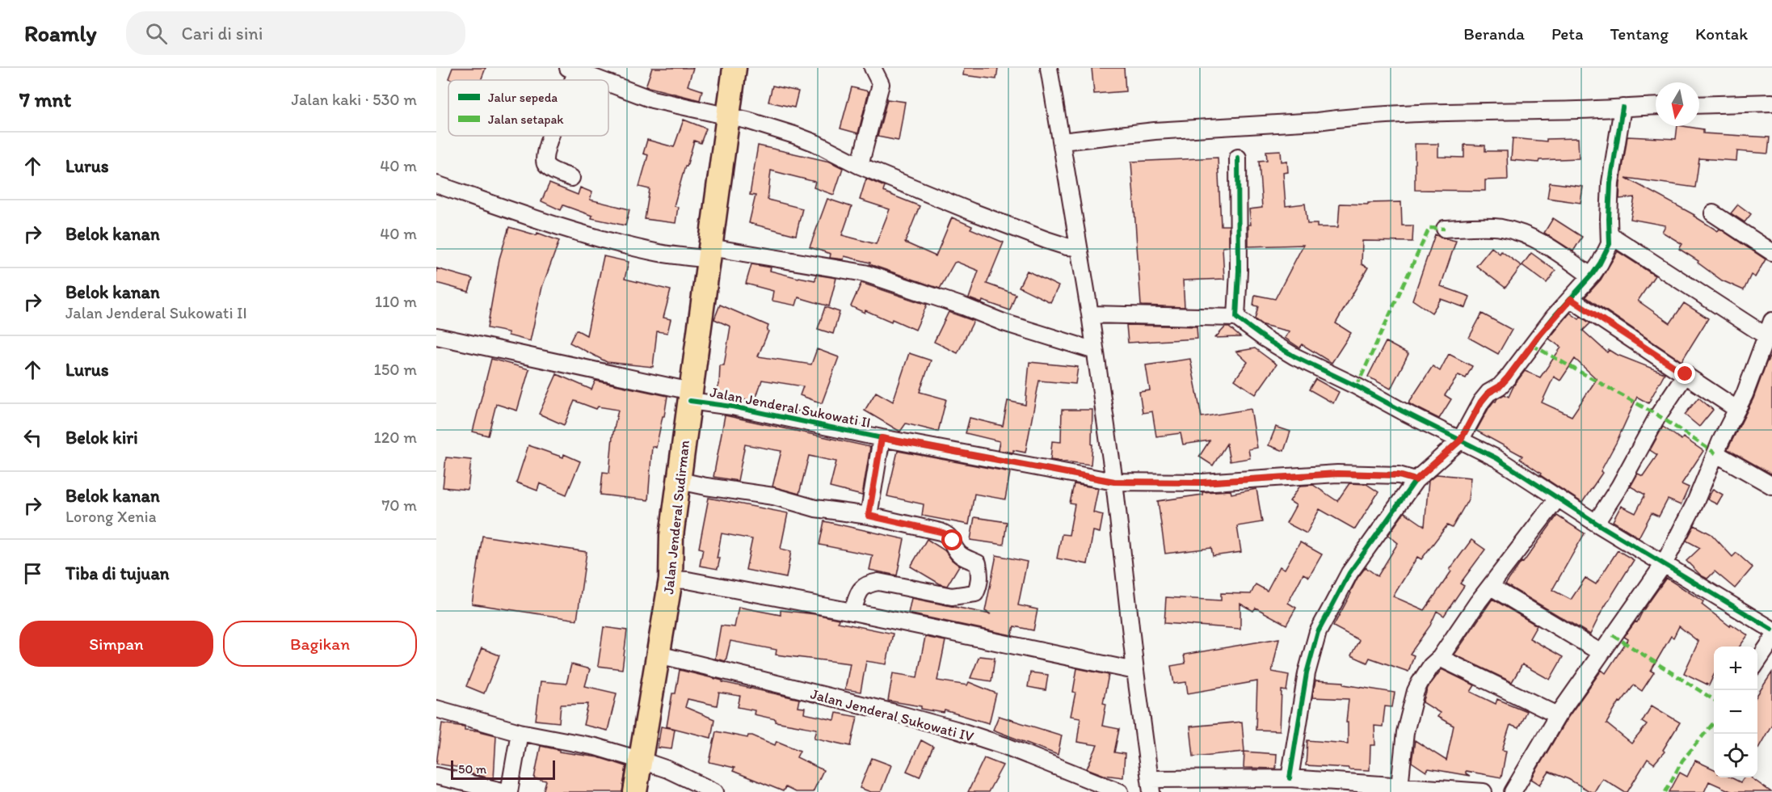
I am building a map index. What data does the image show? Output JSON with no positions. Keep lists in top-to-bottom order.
{
  "streets": {
    "highway": ["Jalan Jenderal Sudirman"],
    "street": ["Jalan Jenderal Sukowati II", "Jalan Jenderal Sukowati IV"]
  },
  "crossings": [
    ["Jalan Jenderal Sukowati II", "Jalan Jenderal Sudirman"],
    ["Jalan Jenderal Sudirman", "Jalan Jenderal Sukowati IV"]
  ],
  "legend": ["Jalur sepeda", "Jalan setapak"],
  "scale_bar": "50 m",
  "north": "bottom",
  "page": {
    "header": "Roamly",
    "search": "Cari di sini",
    "nav": [
      "Beranda",
      "Peta",
      "Tentang",
      "Kontak"
    ],
    "heading": ["7 mnt", "Jalan kaki · 530 m"],
    "list": [
      ["Lurus", "40 m"],
      ["Belok kanan", "40 m"],
      ["Belok kanan", "Jalan Jenderal Sukowati II", "110 m"],
      ["Lurus", "150 m"],
      ["Belok kiri", "120 m"],
      ["Belok kanan", "Lorong Xenia", "70 m"],
      "Tiba di tujuan"
    ],
    "buttons": ["Simpan", "Bagikan"],
    "map_buttons": ["+", "−"],
    "scale": "50 m"
  }
}
